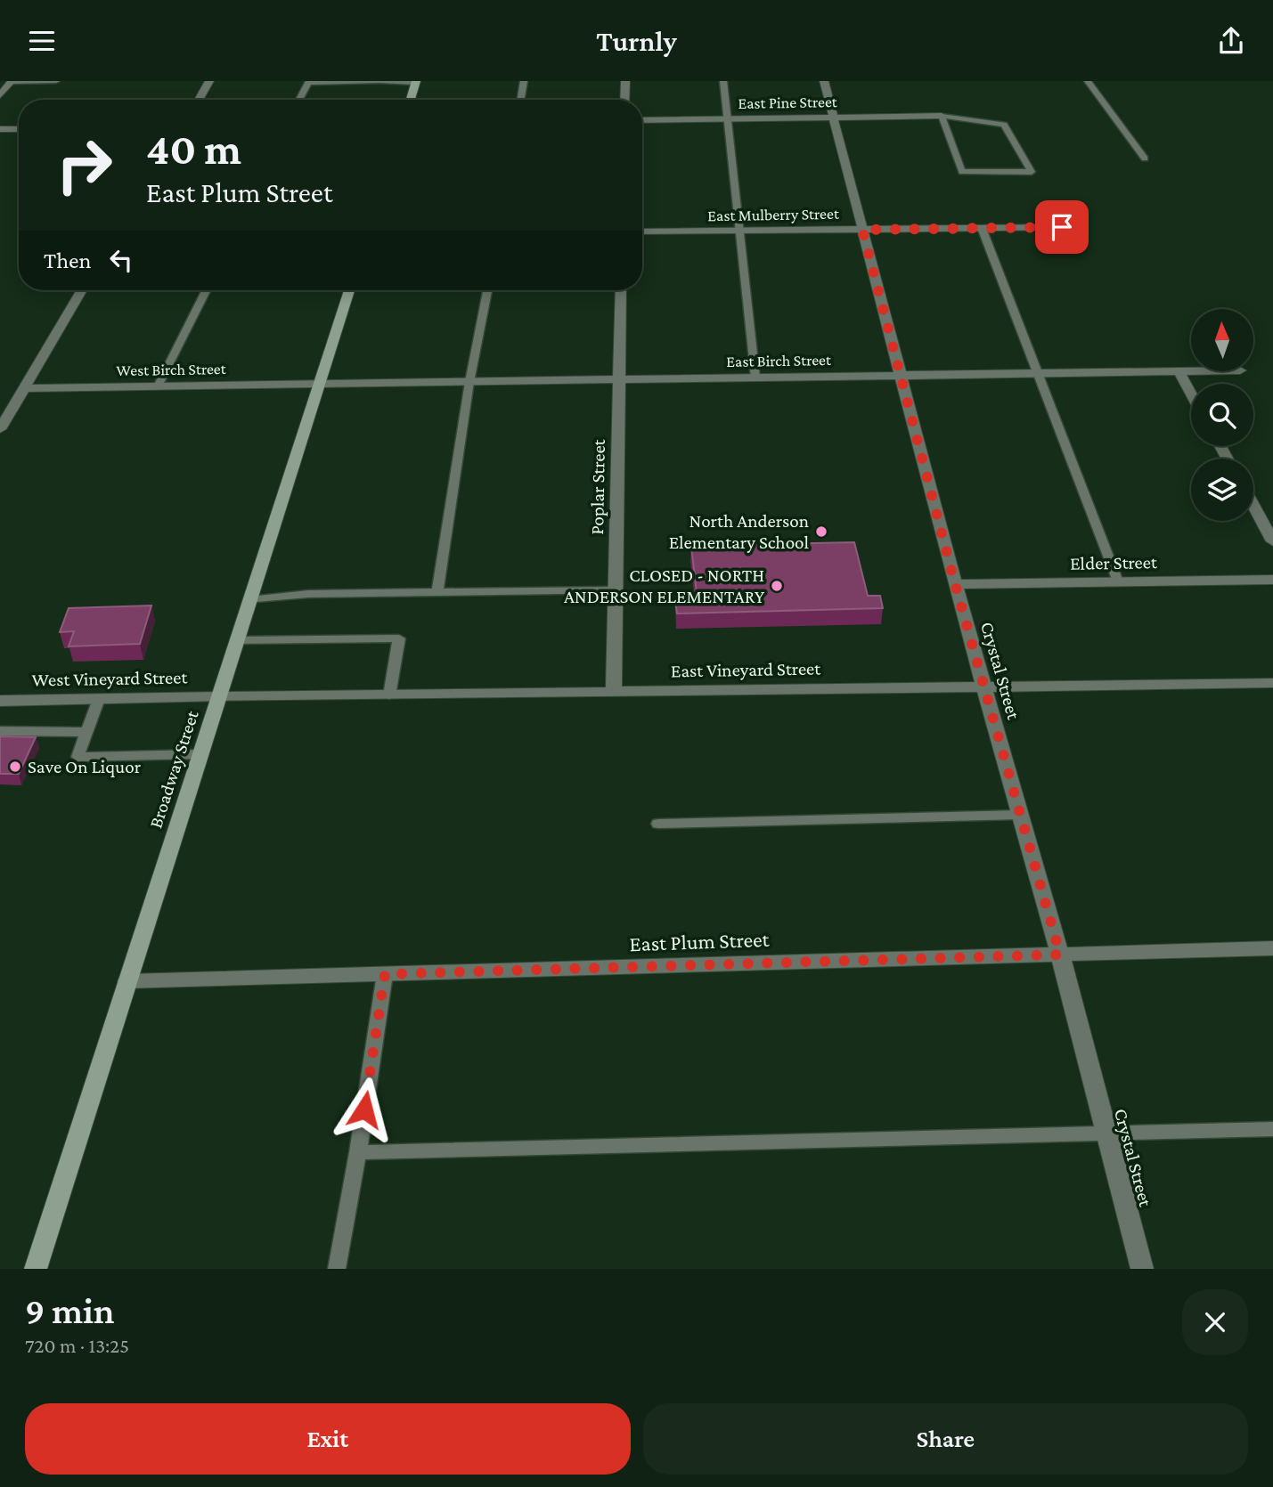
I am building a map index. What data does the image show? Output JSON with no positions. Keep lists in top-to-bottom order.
{
  "streets": {
    "main road": ["Broadway Street"],
    "street": [
      "East Pine Street",
      "East Mulberry Street",
      "East Birch Street",
      "West Birch Street",
      "Poplar Street",
      "Elder Street",
      "East Vineyard Street",
      "Crystal Street",
      "West Vineyard Street",
      "East Plum Street"
    ]
  },
  "crossings": [
    ["East Pine Street", "Crystal Street"],
    ["East Mulberry Street", "Crystal Street"],
    ["East Birch Street", "West Birch Street"],
    ["East Birch Street", "Poplar Street"],
    ["East Birch Street", "Crystal Street"],
    ["East Birch Street", "Broadway Street"],
    ["West Birch Street", "Broadway Street"],
    ["Poplar Street", "East Vineyard Street"],
    ["Elder Street", "Crystal Street"],
    ["East Vineyard Street", "Crystal Street"],
    ["East Vineyard Street", "West Vineyard Street"],
    ["East Vineyard Street", "Broadway Street"],
    ["Crystal Street", "East Plum Street"],
    ["West Vineyard Street", "Broadway Street"],
    ["Broadway Street", "East Plum Street"]
  ],
  "places": ["North Anderson Elementary School", "CLOSED - NORTH ANDERSON ELEMENTARY", "Save On Liquor"],
  "north": "top",
  "page": {
    "header": "Turnly",
    "turn": ["40 m", "East Plum Street"],
    "then": "Then",
    "heading": ["9 min", "720 m · 13:25"],
    "buttons": ["Exit", "Share"]
  }
}
